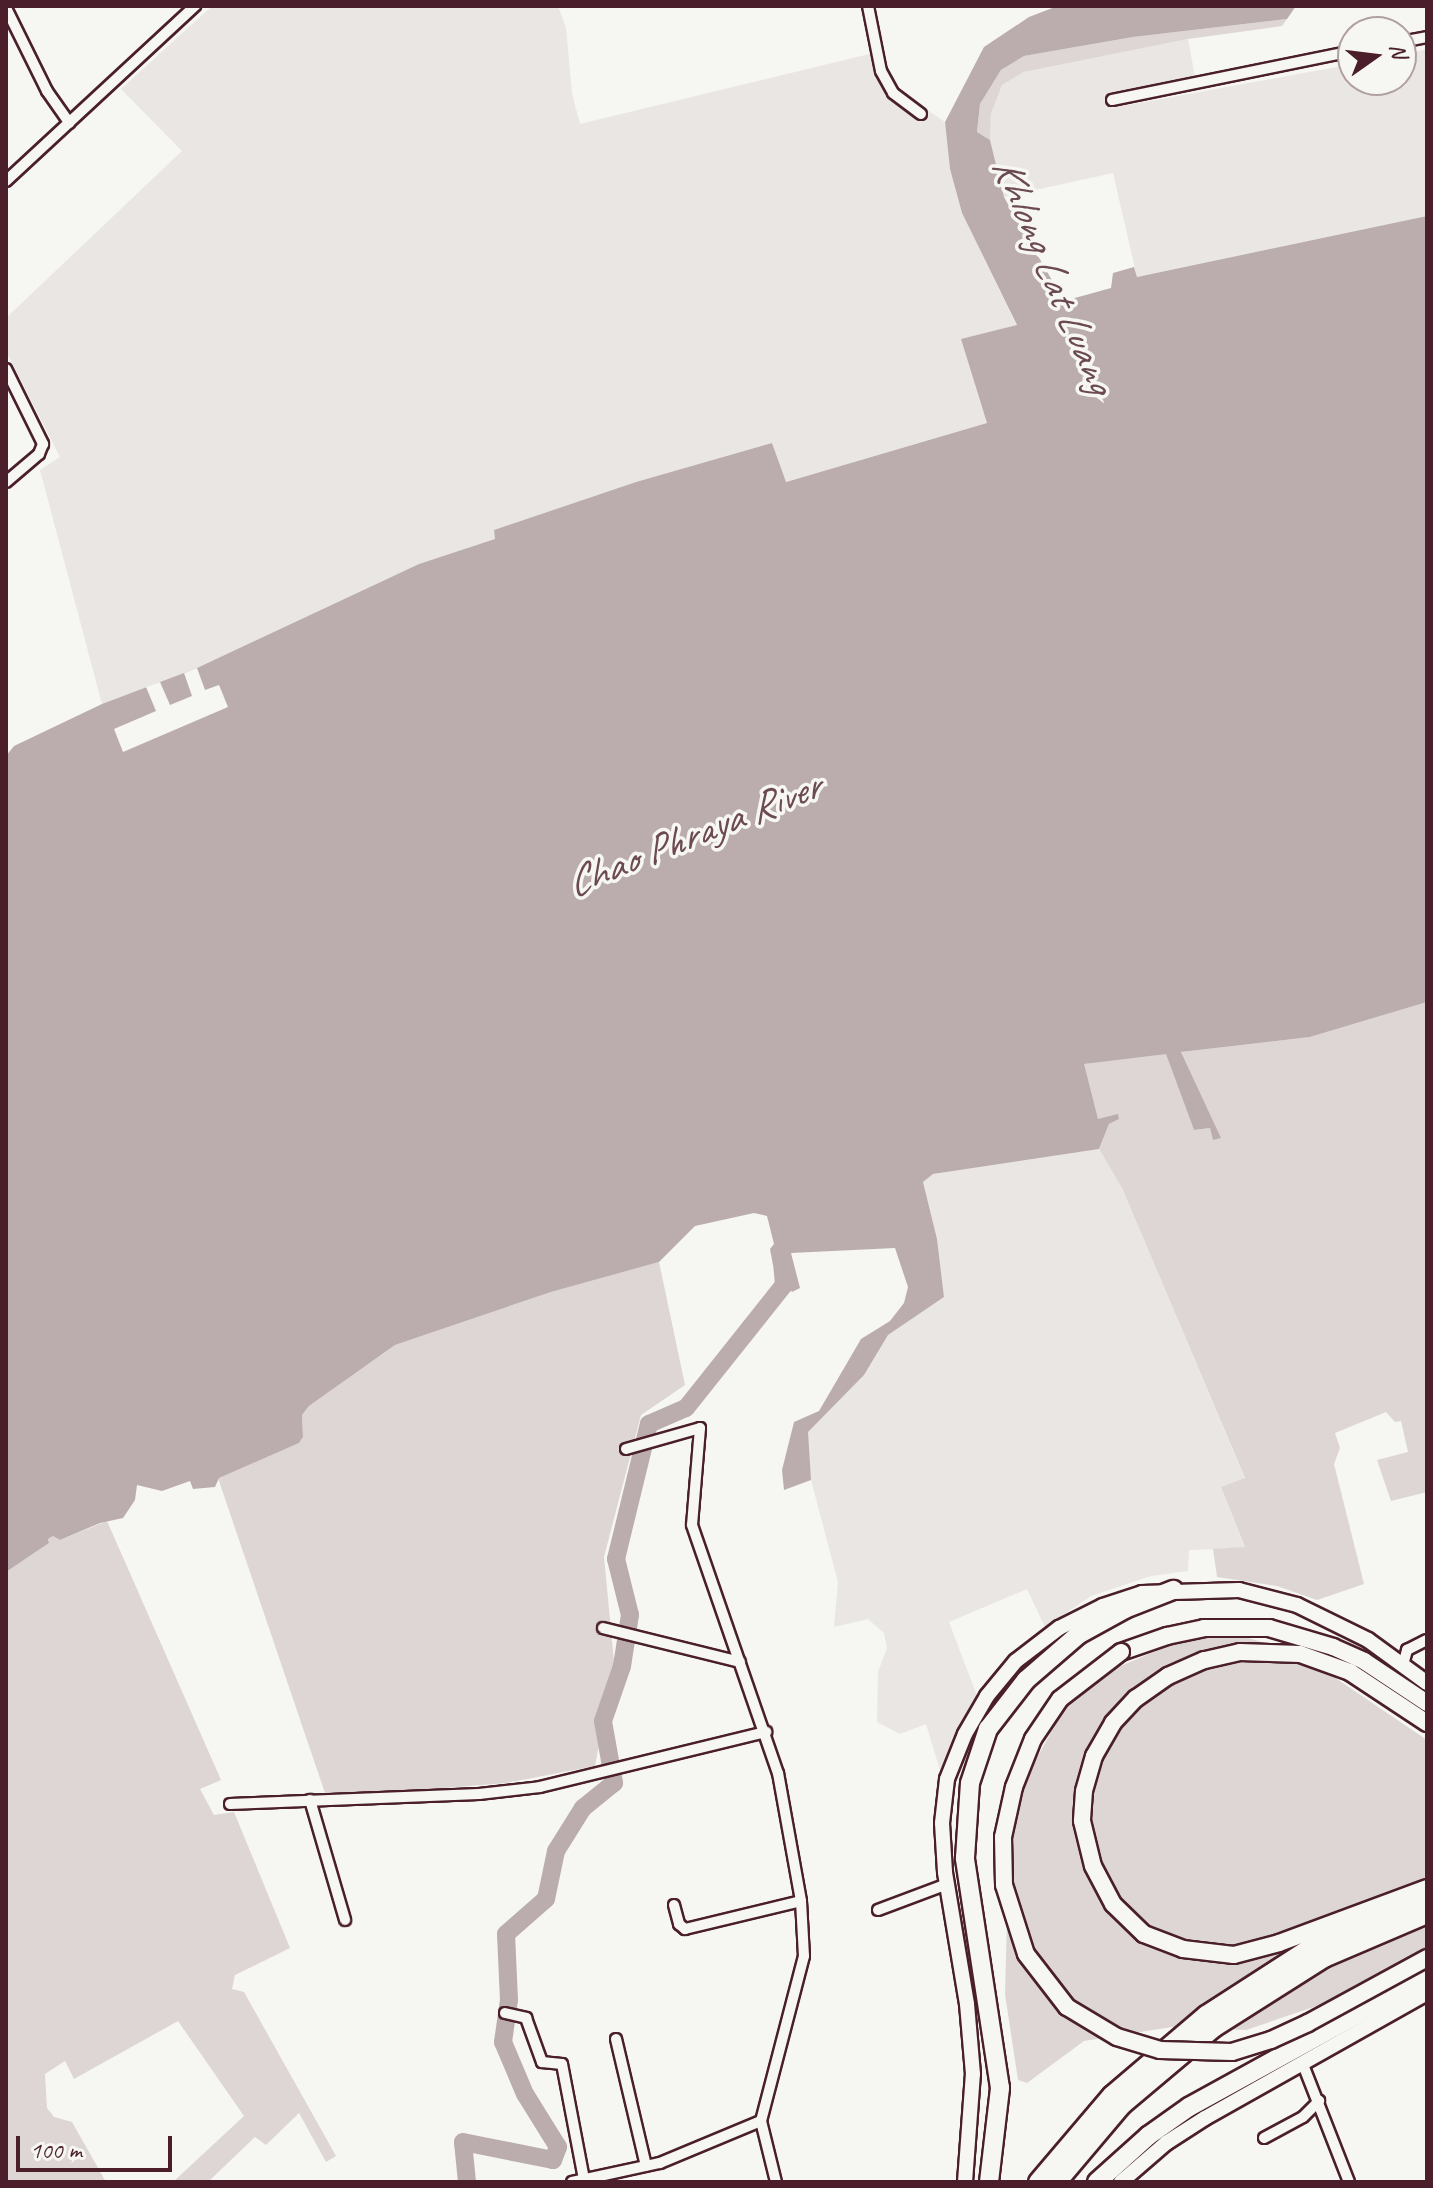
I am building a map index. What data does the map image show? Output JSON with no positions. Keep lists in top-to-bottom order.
{
  "water": ["Khlong Lat Luang", "Chao Phraya River"],
  "scale_bar": "100 m",
  "north": "right"
}
